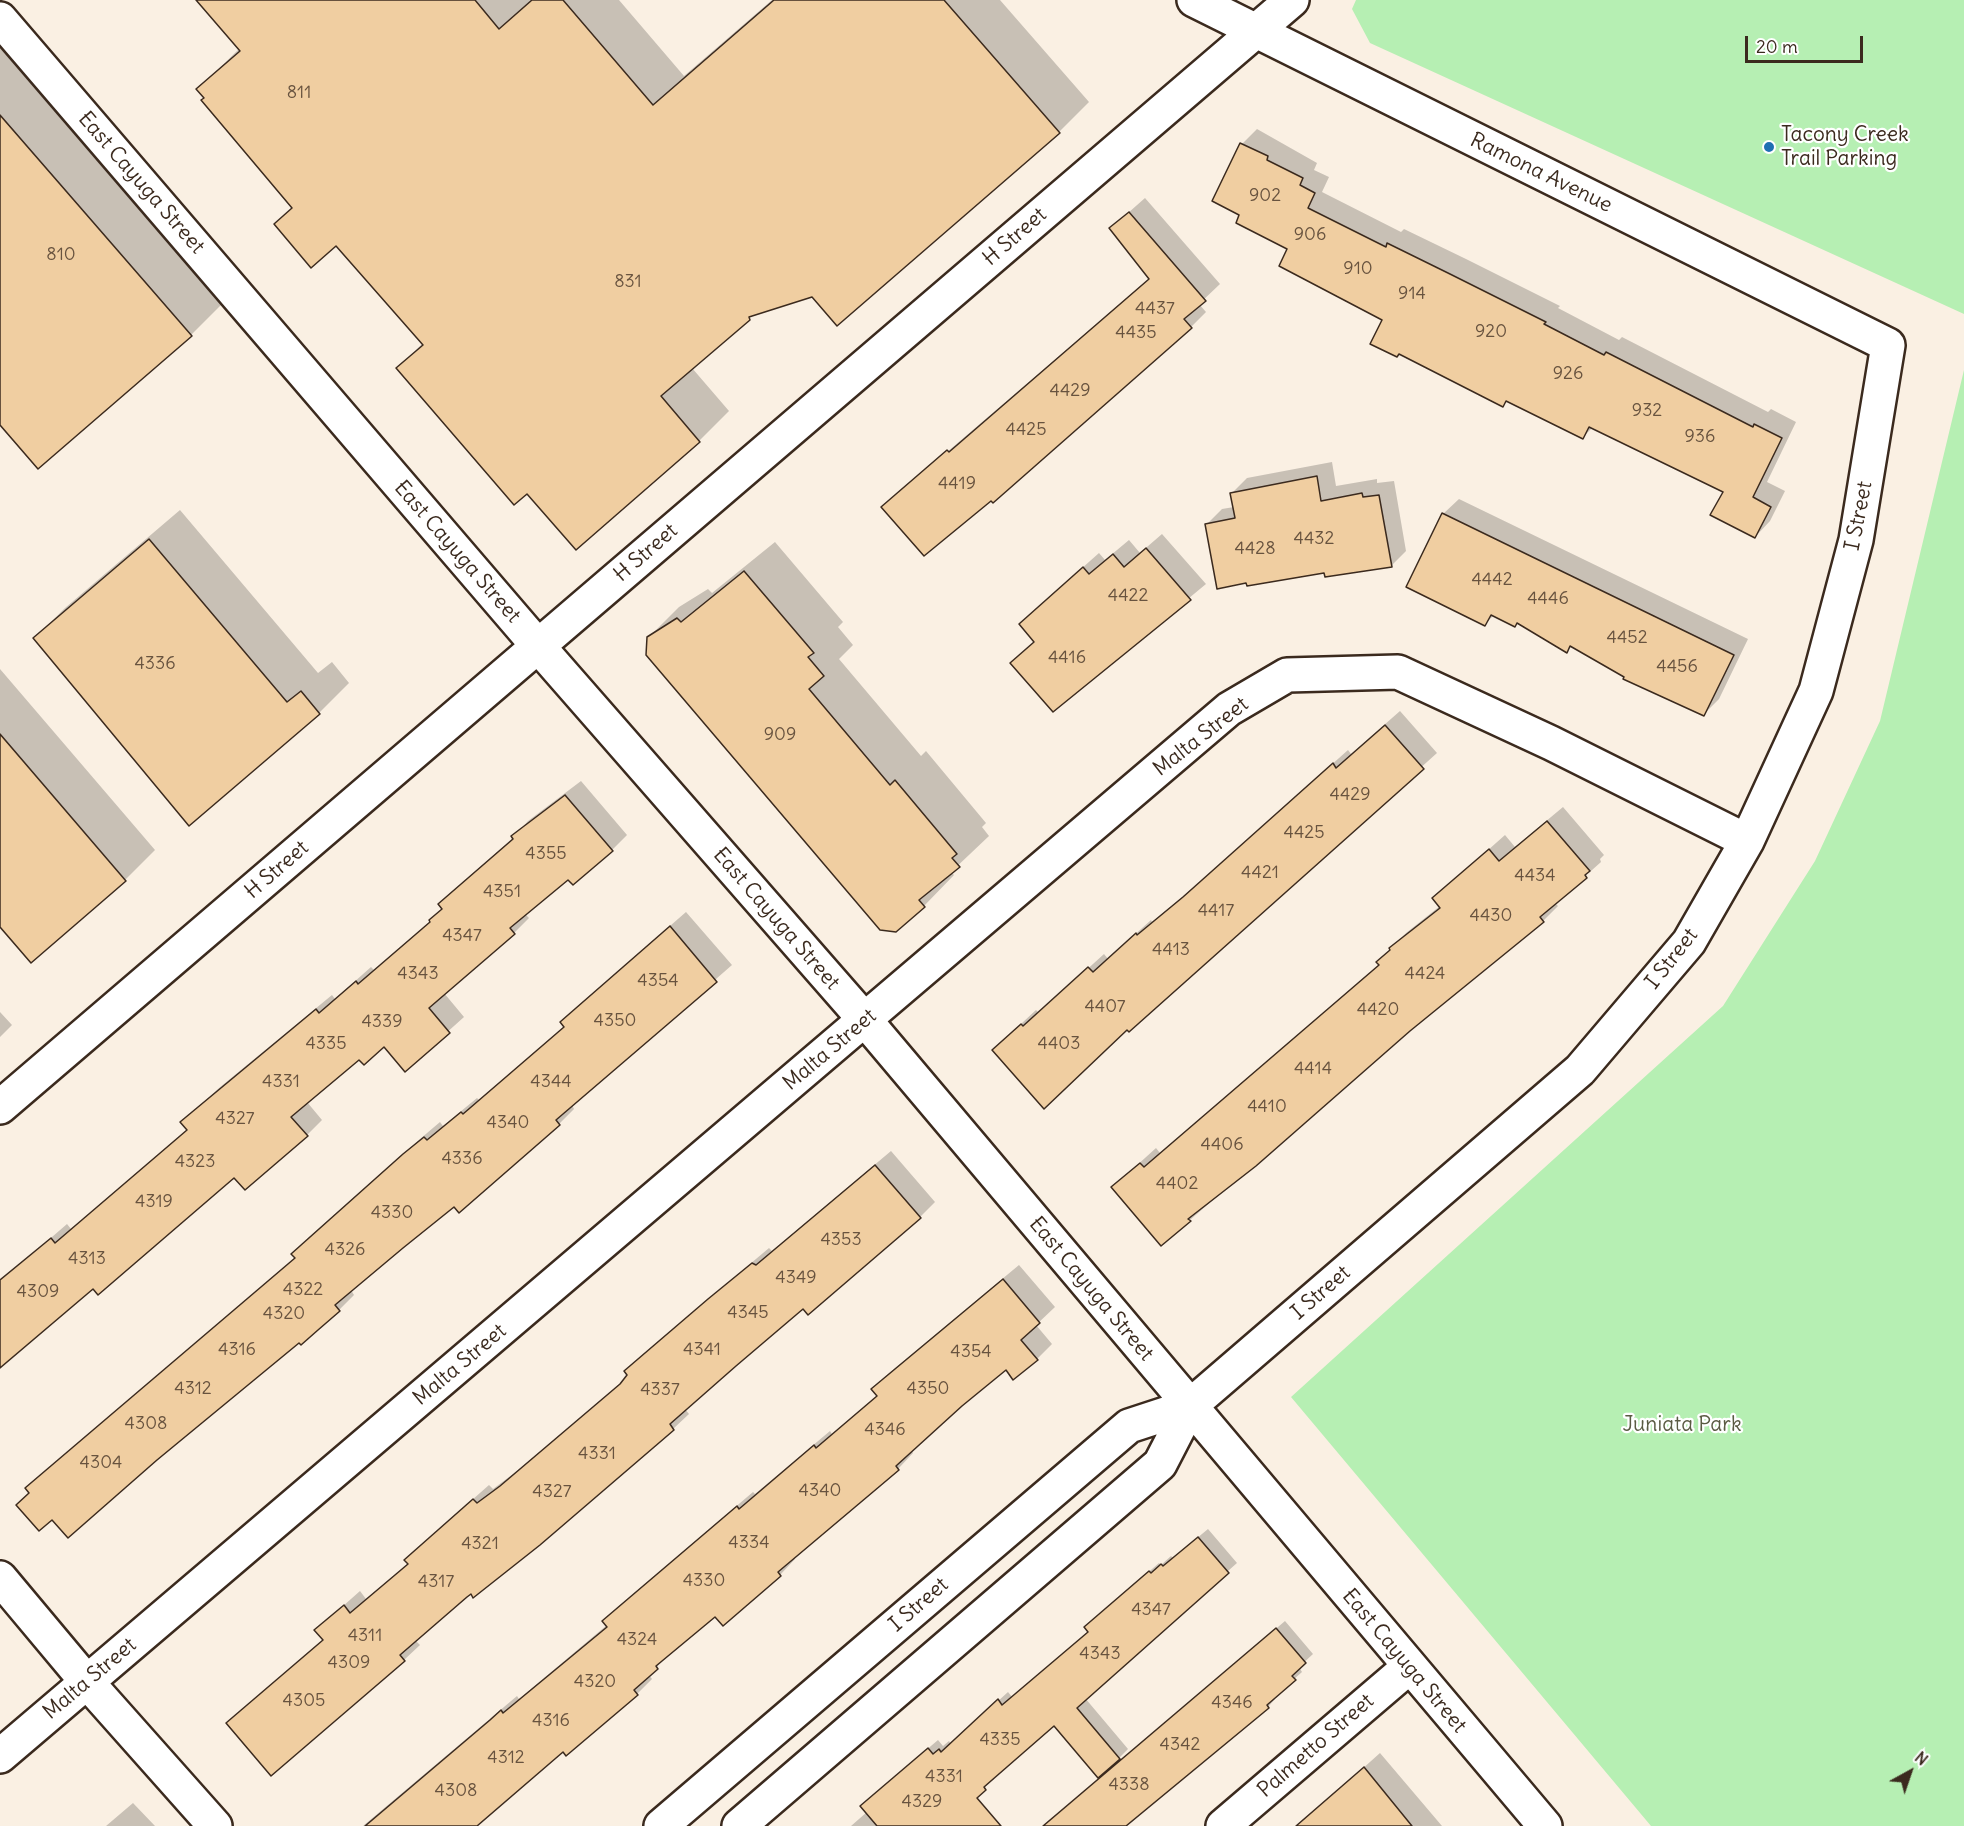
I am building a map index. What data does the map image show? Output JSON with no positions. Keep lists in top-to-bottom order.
{
  "streets": {
    "street": [
      "Ramona Avenue",
      "East Cayuga Street",
      "H Street",
      "I Street",
      "Malta Street",
      "Palmetto Street"
    ]
  },
  "crossings": [
    ["Ramona Avenue", "H Street"],
    ["Ramona Avenue", "I Street"],
    ["East Cayuga Street", "H Street"],
    ["East Cayuga Street", "I Street"],
    ["East Cayuga Street", "Malta Street"],
    ["East Cayuga Street", "Palmetto Street"],
    ["I Street", "Malta Street"]
  ],
  "parks": ["Juniata Park"],
  "places": ["Tacony Creek Trail Parking"],
  "house_numbers": [
    "811",
    "902",
    "906",
    "810",
    "910",
    "831",
    "914",
    "4437",
    "920",
    "4435",
    "926",
    "4429",
    "932",
    "4425",
    "936",
    "4419",
    "4432",
    "4428",
    "4442",
    "4422",
    "4446",
    "4452",
    "4416",
    "4336",
    "4456",
    "909",
    "4429",
    "4425",
    "4355",
    "4421",
    "4434",
    "4351",
    "4417",
    "4430",
    "4347",
    "4413",
    "4343",
    "4424",
    "4354",
    "4407",
    "4420",
    "4350",
    "4339",
    "4335",
    "4403",
    "4414",
    "4331",
    "4344",
    "4410",
    "4327",
    "4340",
    "4406",
    "4336",
    "4323",
    "4402",
    "4319",
    "4330",
    "4353",
    "4326",
    "4313",
    "4349",
    "4322",
    "4309",
    "4345",
    "4320",
    "4316",
    "4341",
    "4354",
    "4312",
    "4350",
    "4337",
    "4308",
    "4346",
    "4331",
    "4304",
    "4340",
    "4327",
    "4334",
    "4321",
    "4330",
    "4317",
    "4347",
    "4311",
    "4324",
    "4343",
    "4309",
    "4320",
    "4305",
    "4346",
    "4316",
    "4335",
    "4342",
    "4312",
    "4331",
    "4338",
    "4308",
    "4329"
  ],
  "scale_bar": "20 m",
  "north": "top right"
}
